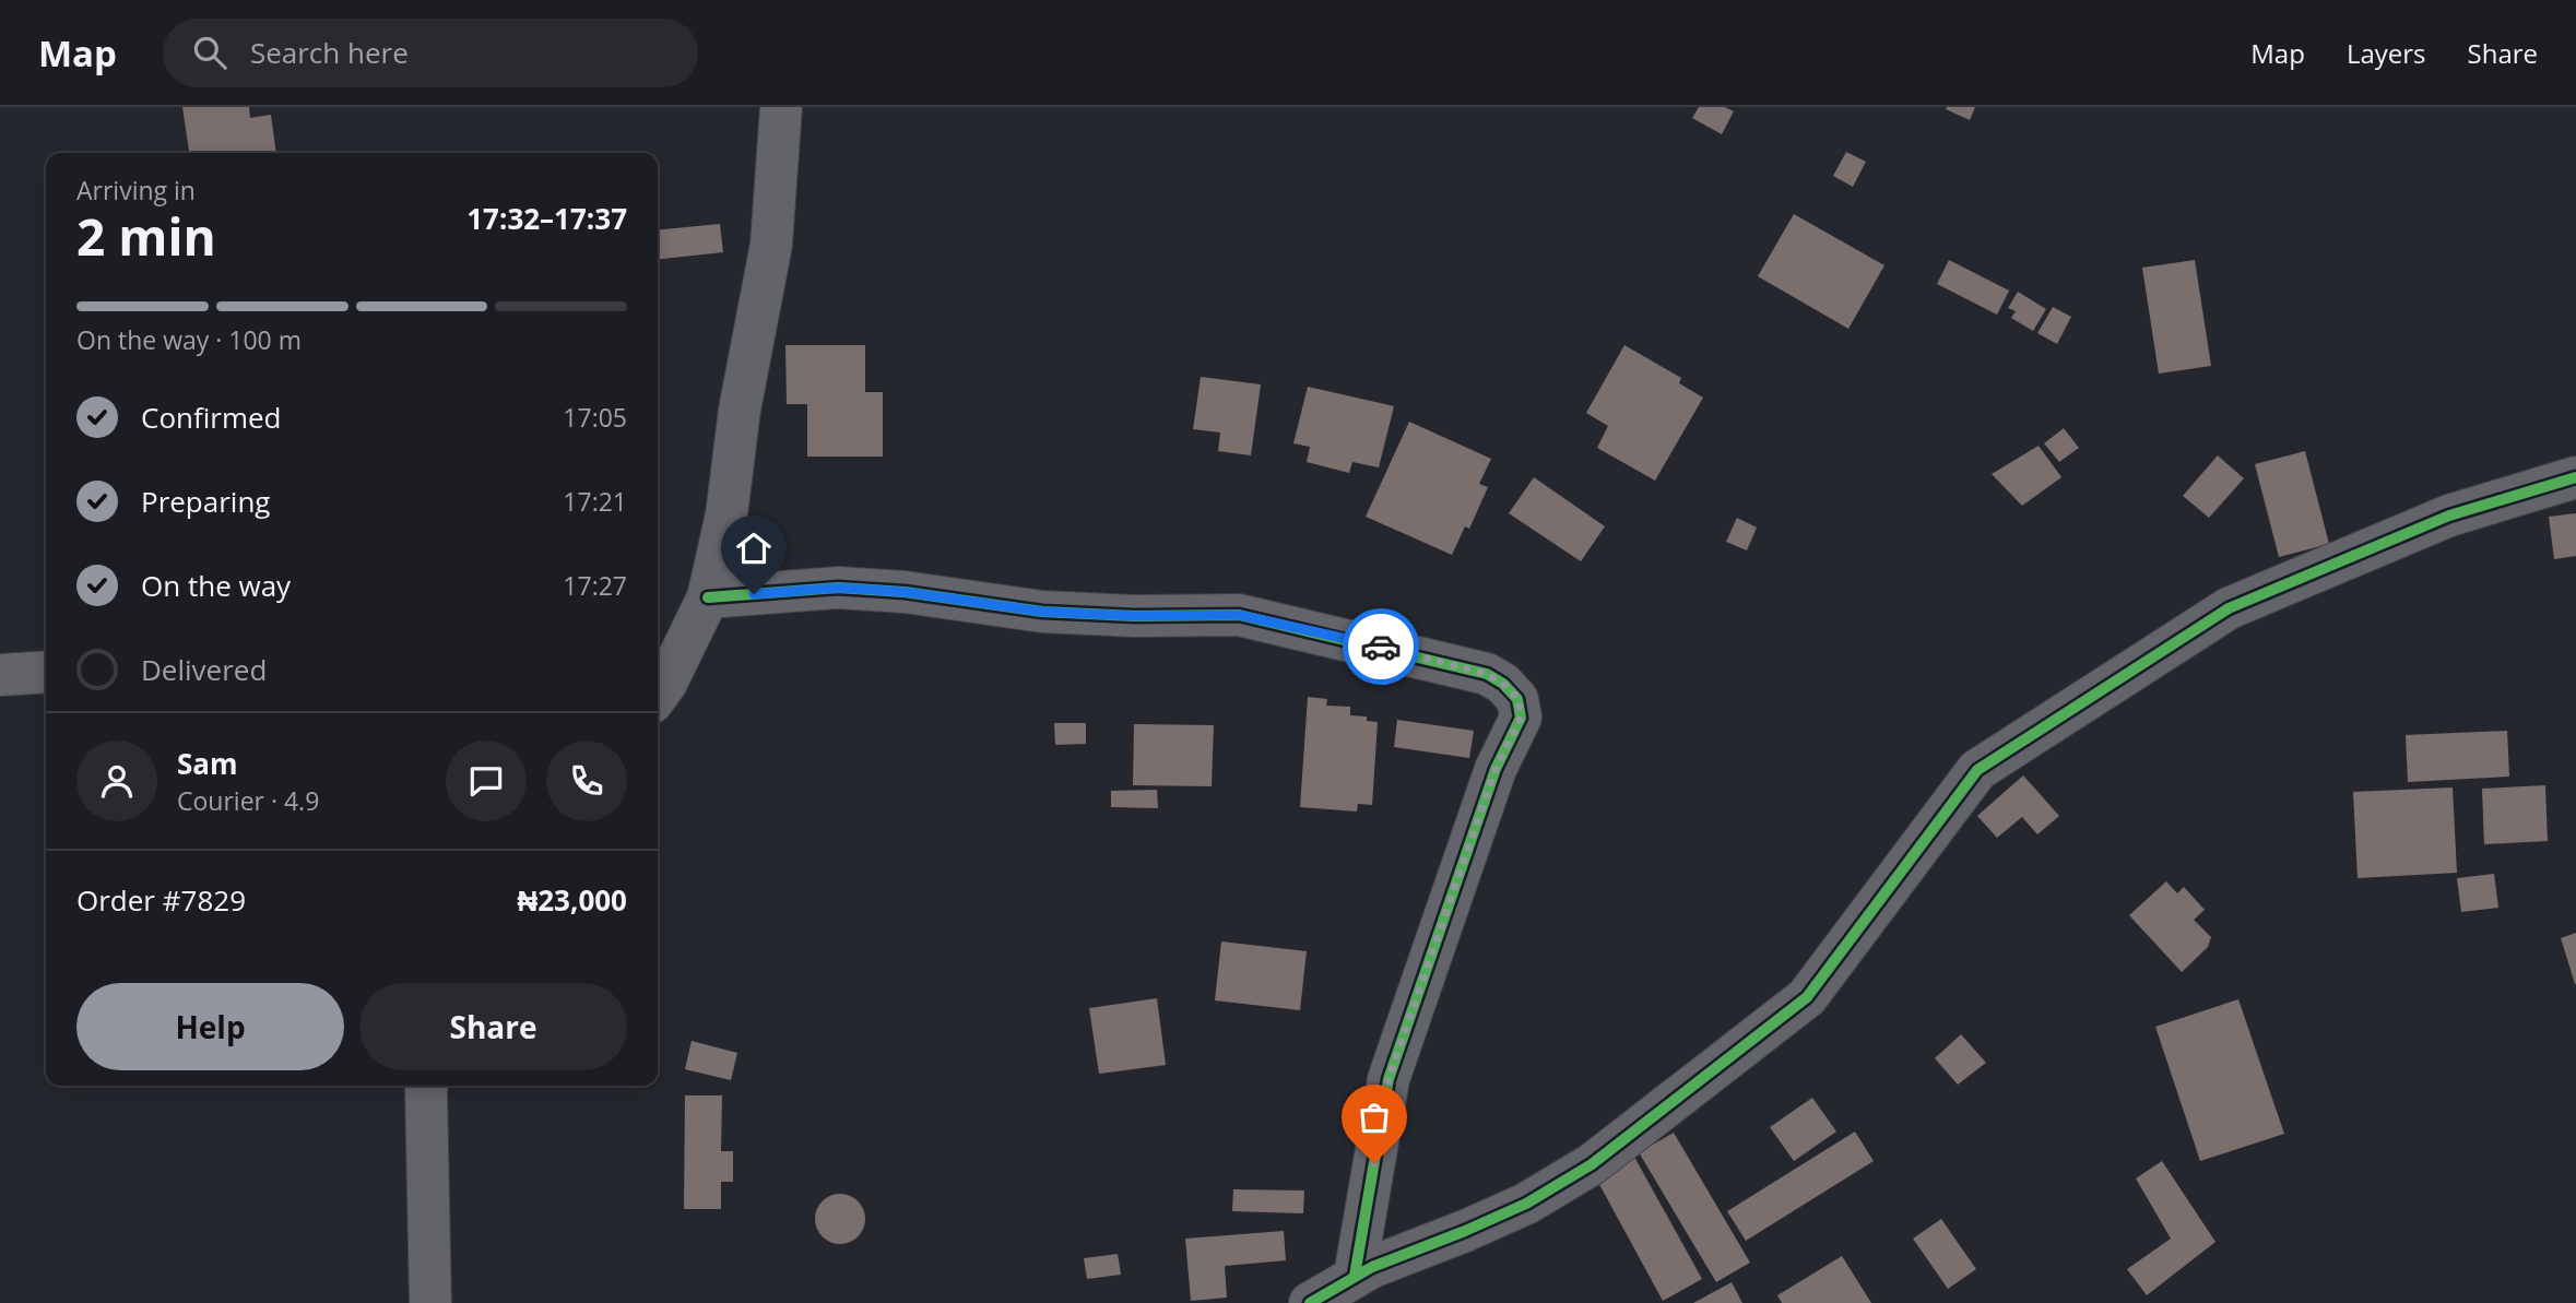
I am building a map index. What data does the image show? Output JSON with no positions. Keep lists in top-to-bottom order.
{
  "page": {
    "header": "Map",
    "search": "Search here",
    "nav": ["Map", "Layers", "Share"],
    "heading": ["2 min", "Arriving in", "17:32–17:37"],
    "panel": [
      "Sam",
      "Courier · 4.9",
      "Order #7829",
      "₦23,000"
    ],
    "bar": "On the way · 100 m",
    "list": [
      ["Confirmed", "17:05"],
      ["Preparing", "17:21"],
      ["On the way", "17:27"],
      "Delivered"
    ],
    "buttons": ["Help", "Share"]
  }
}
